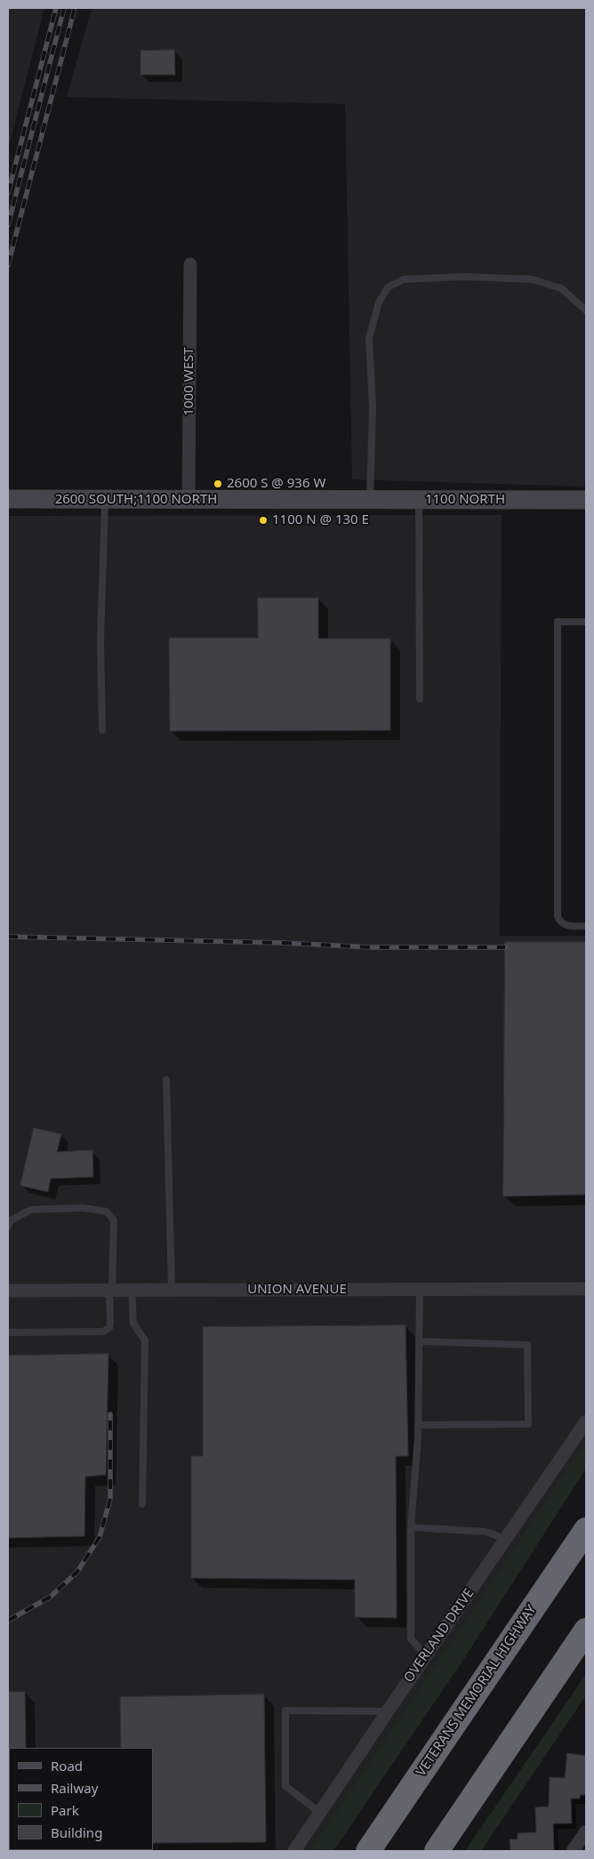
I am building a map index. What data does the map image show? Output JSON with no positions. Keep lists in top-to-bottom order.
{
  "streets": {
    "highway": ["VETERANS MEMORIAL HIGHWAY"],
    "main road": ["2600 SOUTH;1100 NORTH", "1100 NORTH"],
    "street": ["1000 WEST", "UNION AVENUE", "OVERLAND DRIVE"]
  },
  "crossings": [
    ["1000 WEST", "2600 SOUTH;1100 NORTH"],
    ["2600 SOUTH;1100 NORTH", "1100 NORTH"]
  ],
  "places": ["2600 S @ 936 W", "1100 N @ 130 E"],
  "legend": [
    "Road",
    "Railway",
    "Park",
    "Building"
  ]
}
